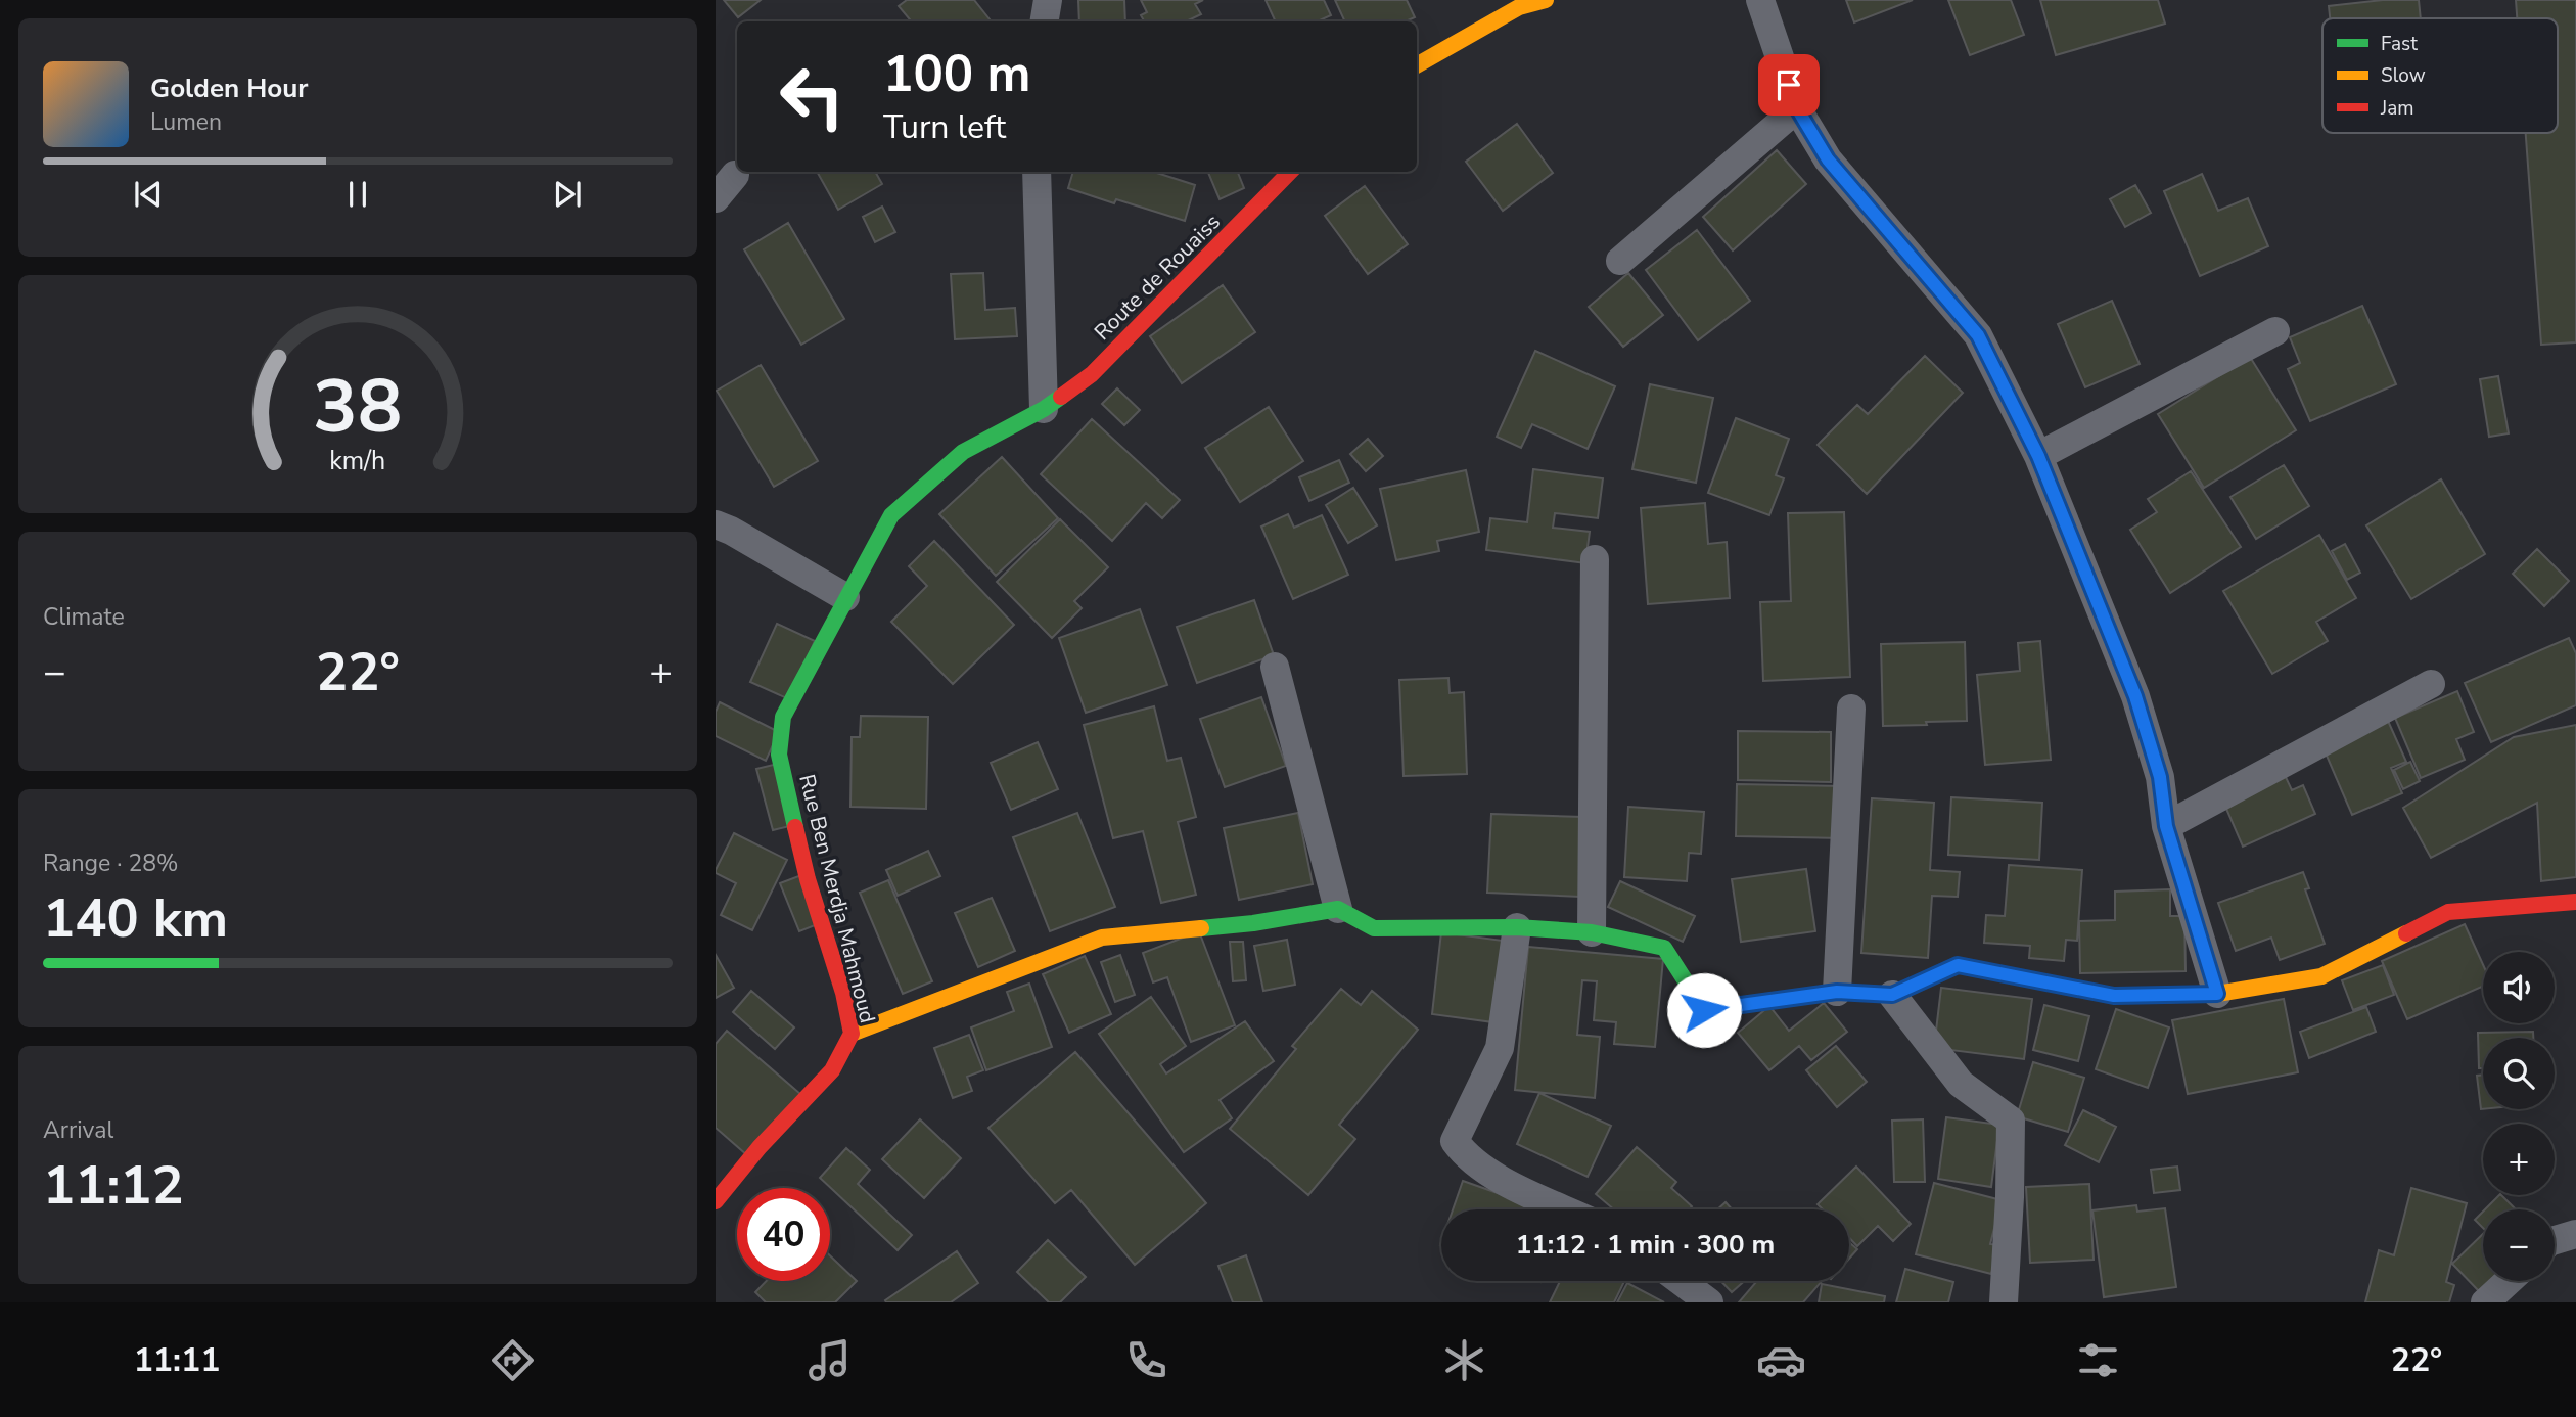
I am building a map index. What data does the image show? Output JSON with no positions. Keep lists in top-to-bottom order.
{
  "streets": {
    "street": ["Route de Rouaiss", "Rue Ben Merdja Mahmoud"]
  },
  "crossings": [
    ["Route de Rouaiss", "Rue Ben Merdja Mahmoud"]
  ],
  "legend": ["Fast", "Slow", "Jam"],
  "page": {
    "turn": ["100 m", "Turn left"],
    "song": ["Golden Hour", "Lumen"],
    "tile": [
      "Climate",
      ["Range · 28%", "140 km"],
      ["Arrival", "11:12"]
    ],
    "heat": ["−", "22°", "+"],
    "map_buttons": ["+", "−"],
    "limit": "40",
    "trip": "11:12 · 1 min · 300 m",
    "tabs": ["11:11", "22°"],
    "gauge": ["38", "km/h"]
  }
}
